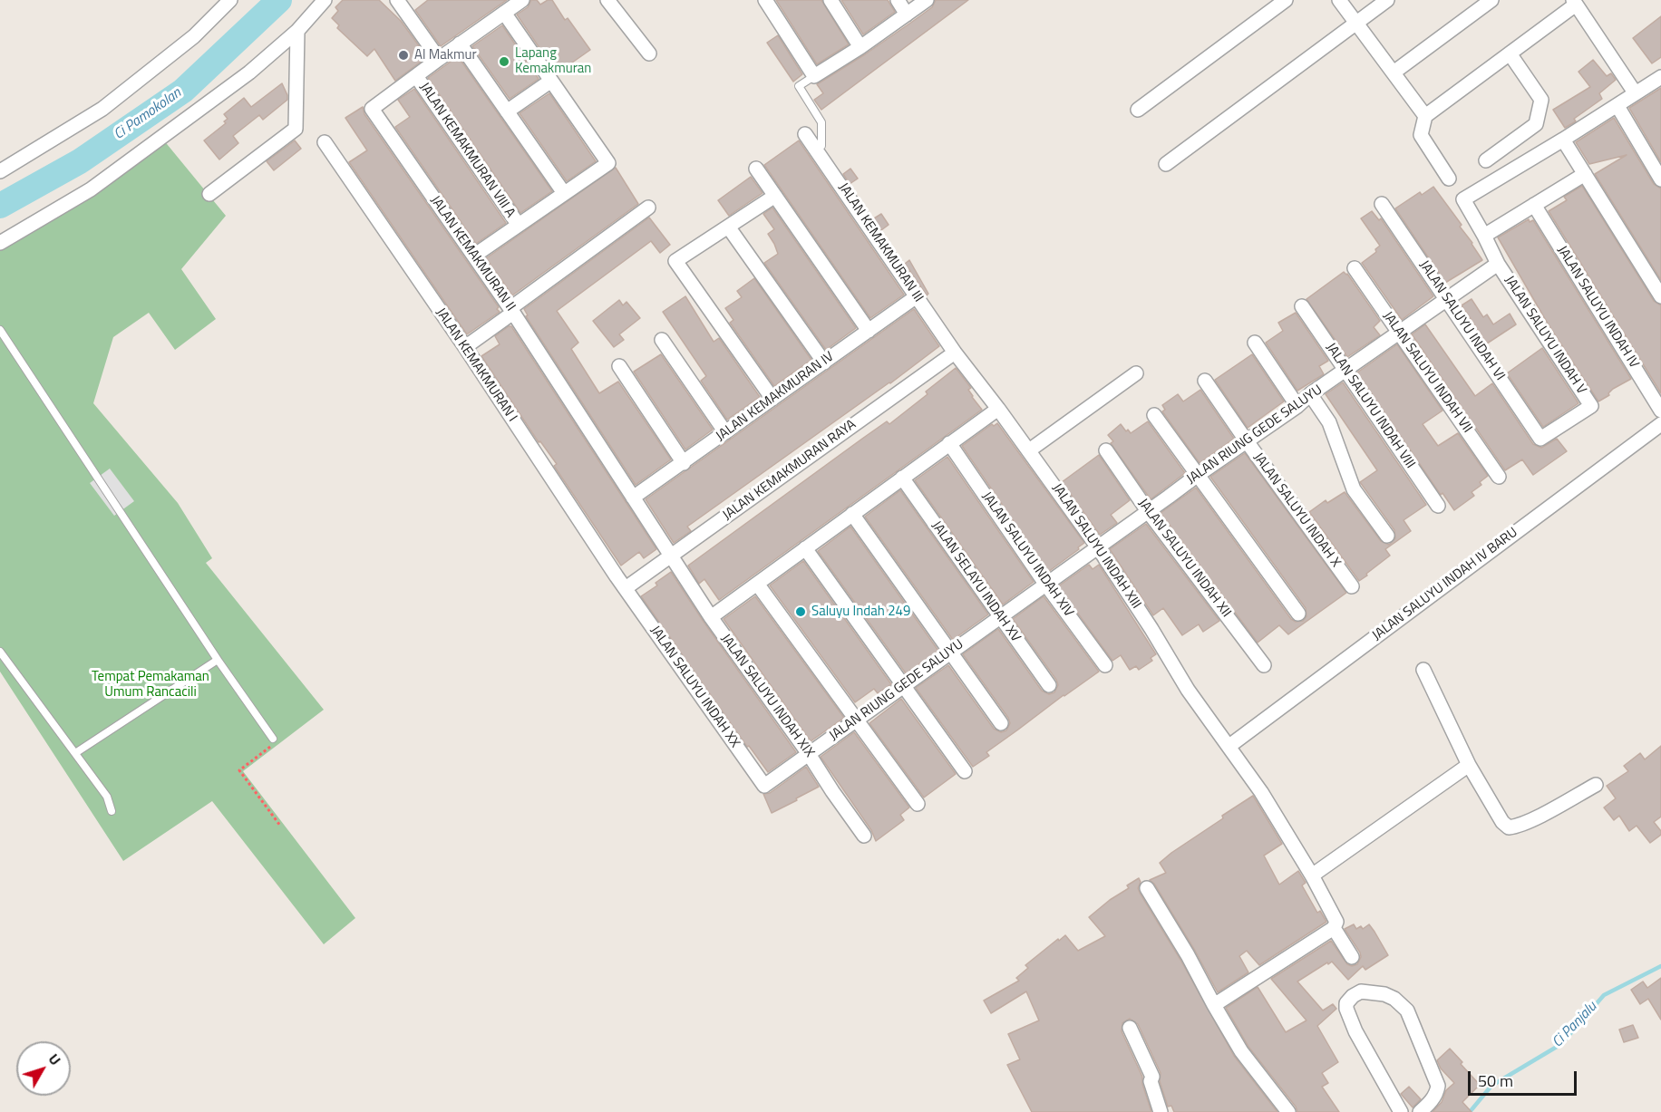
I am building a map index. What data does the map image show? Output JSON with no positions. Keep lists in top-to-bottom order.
{
  "streets": {
    "street": [
      "JALAN KEMAKMURAN VIII A",
      "JALAN KEMAKMURAN III",
      "JALAN KEMAKMURAN II",
      "JALAN SALUYU INDAH IV",
      "JALAN SALUYU INDAH VI",
      "JALAN SALUYU INDAH V",
      "JALAN KEMAKMURAN I",
      "JALAN SALUYU INDAH VII",
      "JALAN KEMAKMURAN IV",
      "JALAN SALUYU INDAH VIII",
      "JALAN RIUNG GEDE SALUYU",
      "JALAN KEMAKMURAN RAYA",
      "JALAN SALUYU INDAH X",
      "JALAN SALUYU INDAH XIII",
      "JALAN SALUYU INDAH XIV",
      "JALAN SALUYU INDAH XII",
      "JALAN SELAYU INDAH XV",
      "JALAN SALUYU INDAH IV BARU",
      "JALAN SALUYU INDAH XX",
      "JALAN SALUYU INDAH XIX"
    ]
  },
  "crossings": [
    ["JALAN KEMAKMURAN VIII A", "JALAN KEMAKMURAN II"],
    ["JALAN KEMAKMURAN III", "JALAN KEMAKMURAN IV"],
    ["JALAN KEMAKMURAN III", "JALAN KEMAKMURAN RAYA"],
    ["JALAN KEMAKMURAN III", "JALAN SALUYU INDAH XIII"],
    ["JALAN KEMAKMURAN II", "JALAN KEMAKMURAN IV"],
    ["JALAN KEMAKMURAN II", "JALAN KEMAKMURAN RAYA"],
    ["JALAN KEMAKMURAN II", "JALAN SALUYU INDAH XIX"],
    ["JALAN SALUYU INDAH VI", "JALAN SALUYU INDAH V"],
    ["JALAN SALUYU INDAH VI", "JALAN RIUNG GEDE SALUYU"],
    ["JALAN SALUYU INDAH V", "JALAN RIUNG GEDE SALUYU"],
    ["JALAN KEMAKMURAN I", "JALAN KEMAKMURAN RAYA"],
    ["JALAN KEMAKMURAN I", "JALAN SALUYU INDAH XX"],
    ["JALAN SALUYU INDAH VII", "JALAN RIUNG GEDE SALUYU"],
    ["JALAN SALUYU INDAH VIII", "JALAN RIUNG GEDE SALUYU"],
    ["JALAN RIUNG GEDE SALUYU", "JALAN SALUYU INDAH X"],
    ["JALAN RIUNG GEDE SALUYU", "JALAN SALUYU INDAH XIII"],
    ["JALAN RIUNG GEDE SALUYU", "JALAN SALUYU INDAH XIV"],
    ["JALAN RIUNG GEDE SALUYU", "JALAN SALUYU INDAH XII"],
    ["JALAN RIUNG GEDE SALUYU", "JALAN SELAYU INDAH XV"],
    ["JALAN RIUNG GEDE SALUYU", "JALAN SALUYU INDAH XX"],
    ["JALAN RIUNG GEDE SALUYU", "JALAN SALUYU INDAH XIX"],
    ["JALAN KEMAKMURAN RAYA", "JALAN SALUYU INDAH XIII"],
    ["JALAN KEMAKMURAN RAYA", "JALAN SALUYU INDAH XX"],
    ["JALAN KEMAKMURAN RAYA", "JALAN SALUYU INDAH XIX"],
    ["JALAN SALUYU INDAH XIII", "JALAN SALUYU INDAH IV BARU"]
  ],
  "water": ["Ci Pamokolan", "Ci Panjalu"],
  "parks": ["Tempat Pemakaman Umum Rancacili"],
  "places": ["Al Makmur", "Lapang Kemakmuran", "Saluyu Indah 249"],
  "scale_bar": "50 m",
  "north": "top right"
}
